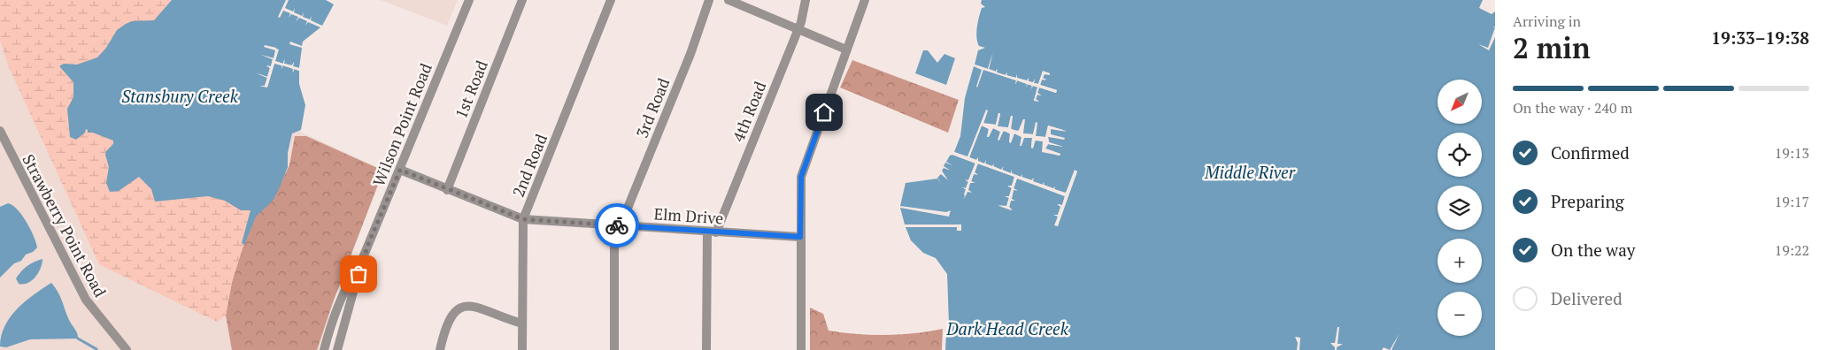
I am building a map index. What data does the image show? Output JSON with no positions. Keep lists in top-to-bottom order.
{
  "streets": {
    "street": [
      "1st Road",
      "3rd Road",
      "4th Road",
      "Wilson Point Road",
      "2nd Road",
      "Elm Drive",
      "Strawberry Point Road"
    ]
  },
  "crossings": [
    ["1st Road", "Elm Drive"],
    ["3rd Road", "Elm Drive"],
    ["4th Road", "Elm Drive"],
    ["Wilson Point Road", "Elm Drive"],
    ["2nd Road", "Elm Drive"]
  ],
  "water": ["Stansbury Creek", "Middle River", "Dark Head Creek"],
  "north": "bottom left",
  "page": {
    "heading": ["2 min", "Arriving in", "19:33–19:38"],
    "bar": "On the way · 240 m",
    "map_buttons": ["+", "−"],
    "list": [
      ["Confirmed", "19:13"],
      ["Preparing", "19:17"],
      ["On the way", "19:22"],
      "Delivered"
    ]
  }
}
